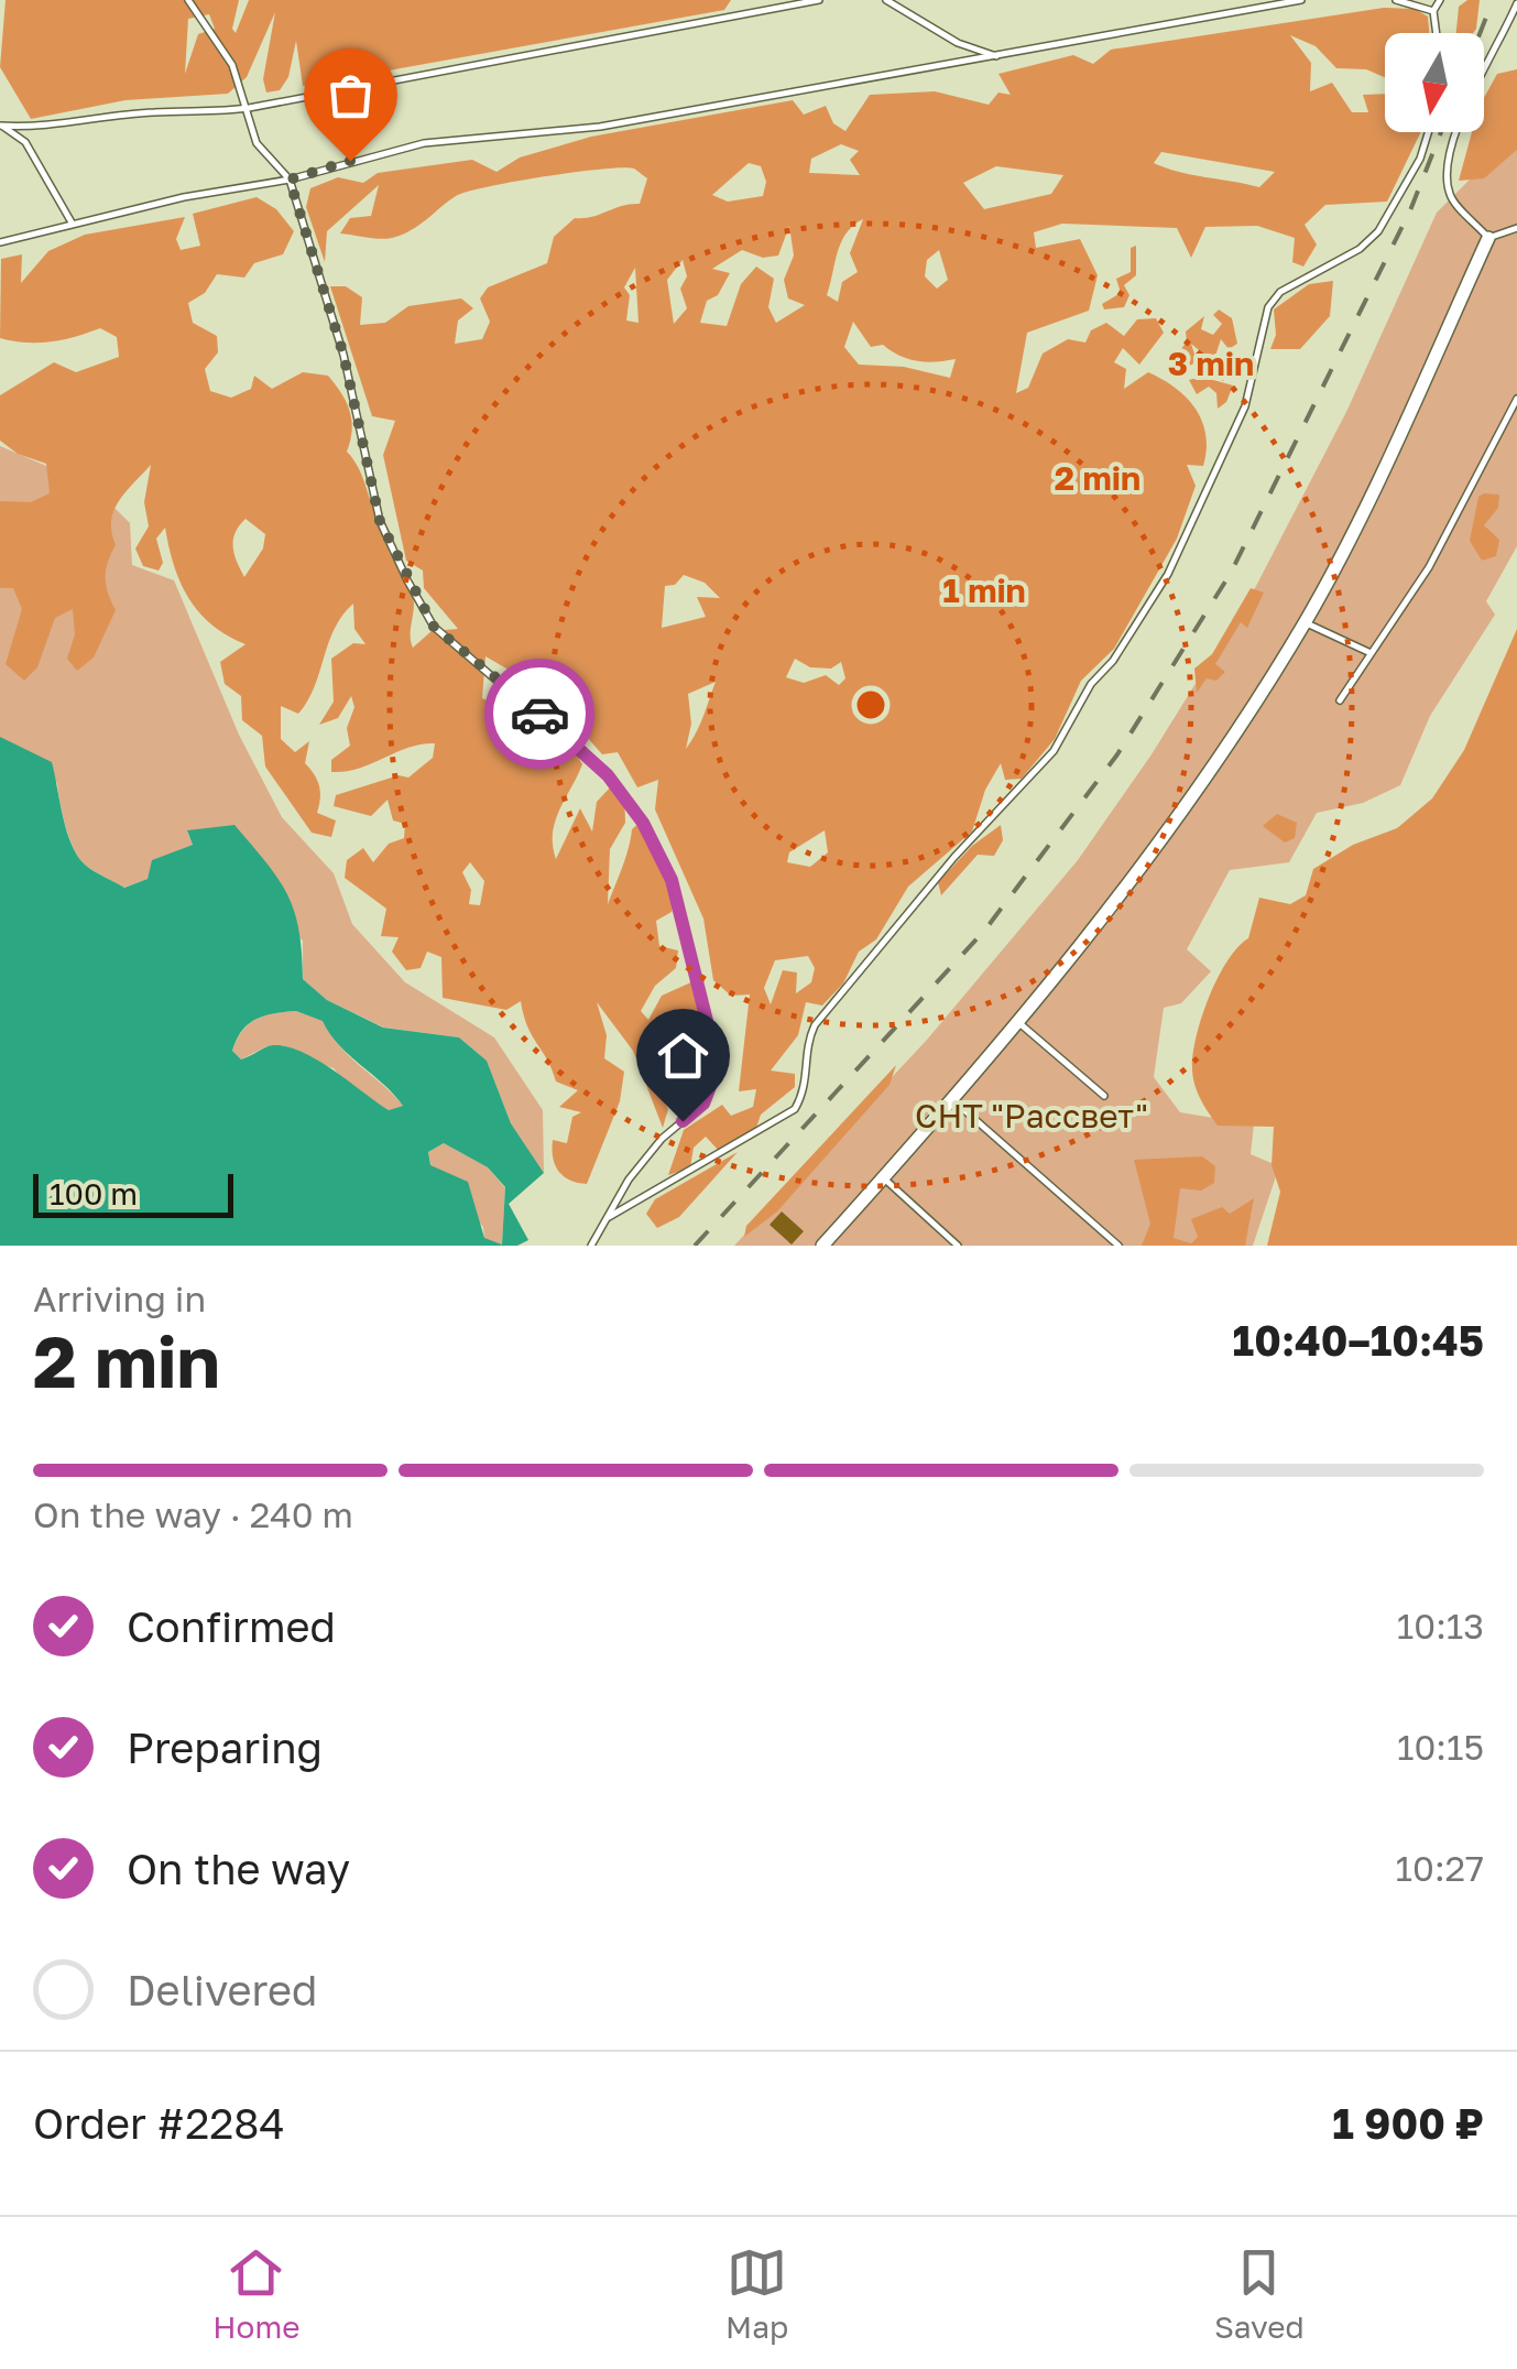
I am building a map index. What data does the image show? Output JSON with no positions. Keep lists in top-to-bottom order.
{
  "parks": ["СНТ \"Рассвет\""],
  "scale_bar": "100 m",
  "north": "bottom",
  "page": {
    "scale": "100 m",
    "heading": ["2 min", "Arriving in", "10:40–10:45"],
    "panel": ["Order #2284", "1 900 ₽"],
    "bar": "On the way · 240 m",
    "list": [
      ["Confirmed", "10:13"],
      ["Preparing", "10:15"],
      ["On the way", "10:27"],
      "Delivered"
    ],
    "tabs": ["Home", "Map", "Saved"]
  },
  "rings": ["3 min", "2 min", "1 min"]
}
